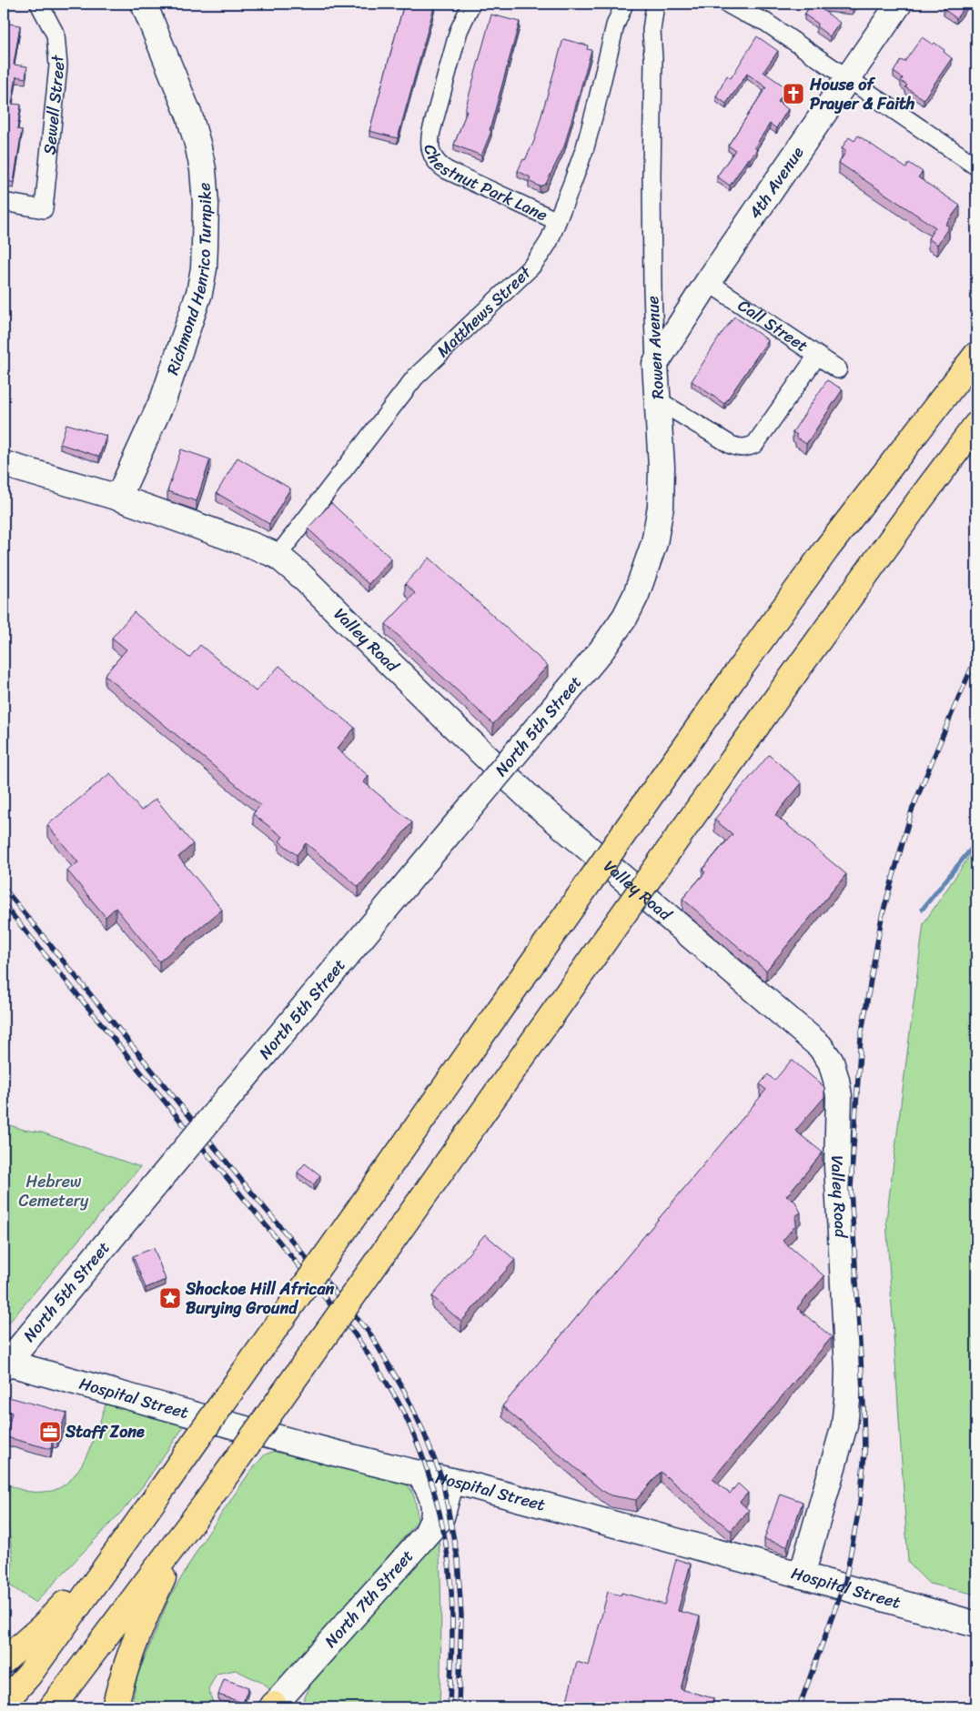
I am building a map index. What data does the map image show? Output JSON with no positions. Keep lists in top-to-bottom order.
{
  "streets": {
    "main road": [
      "4th Avenue",
      "Richmond Henrico Turnpike",
      "Rowen Avenue",
      "Valley Road",
      "North 5th Street",
      "Hospital Street",
      "North 7th Street"
    ],
    "street": [
      "Sewell Street",
      "Chestnut Park Lane",
      "Matthews Street",
      "Call Street"
    ]
  },
  "crossings": [
    ["Chestnut Park Lane", "Matthews Street"],
    ["4th Avenue", "Call Street"],
    ["4th Avenue", "Rowen Avenue"],
    ["Richmond Henrico Turnpike", "Valley Road"],
    ["Matthews Street", "Valley Road"],
    ["Rowen Avenue", "North 5th Street"],
    ["Valley Road", "Hospital Street"],
    ["North 5th Street", "Hospital Street"],
    ["Hospital Street", "North 7th Street"]
  ],
  "parks": ["Hebrew Cemetery"],
  "places": {
    "church": ["House of Prayer & Faith"],
    "place": ["Shockoe Hill African Burying Ground"],
    "office": ["Staff Zone"]
  }
}
